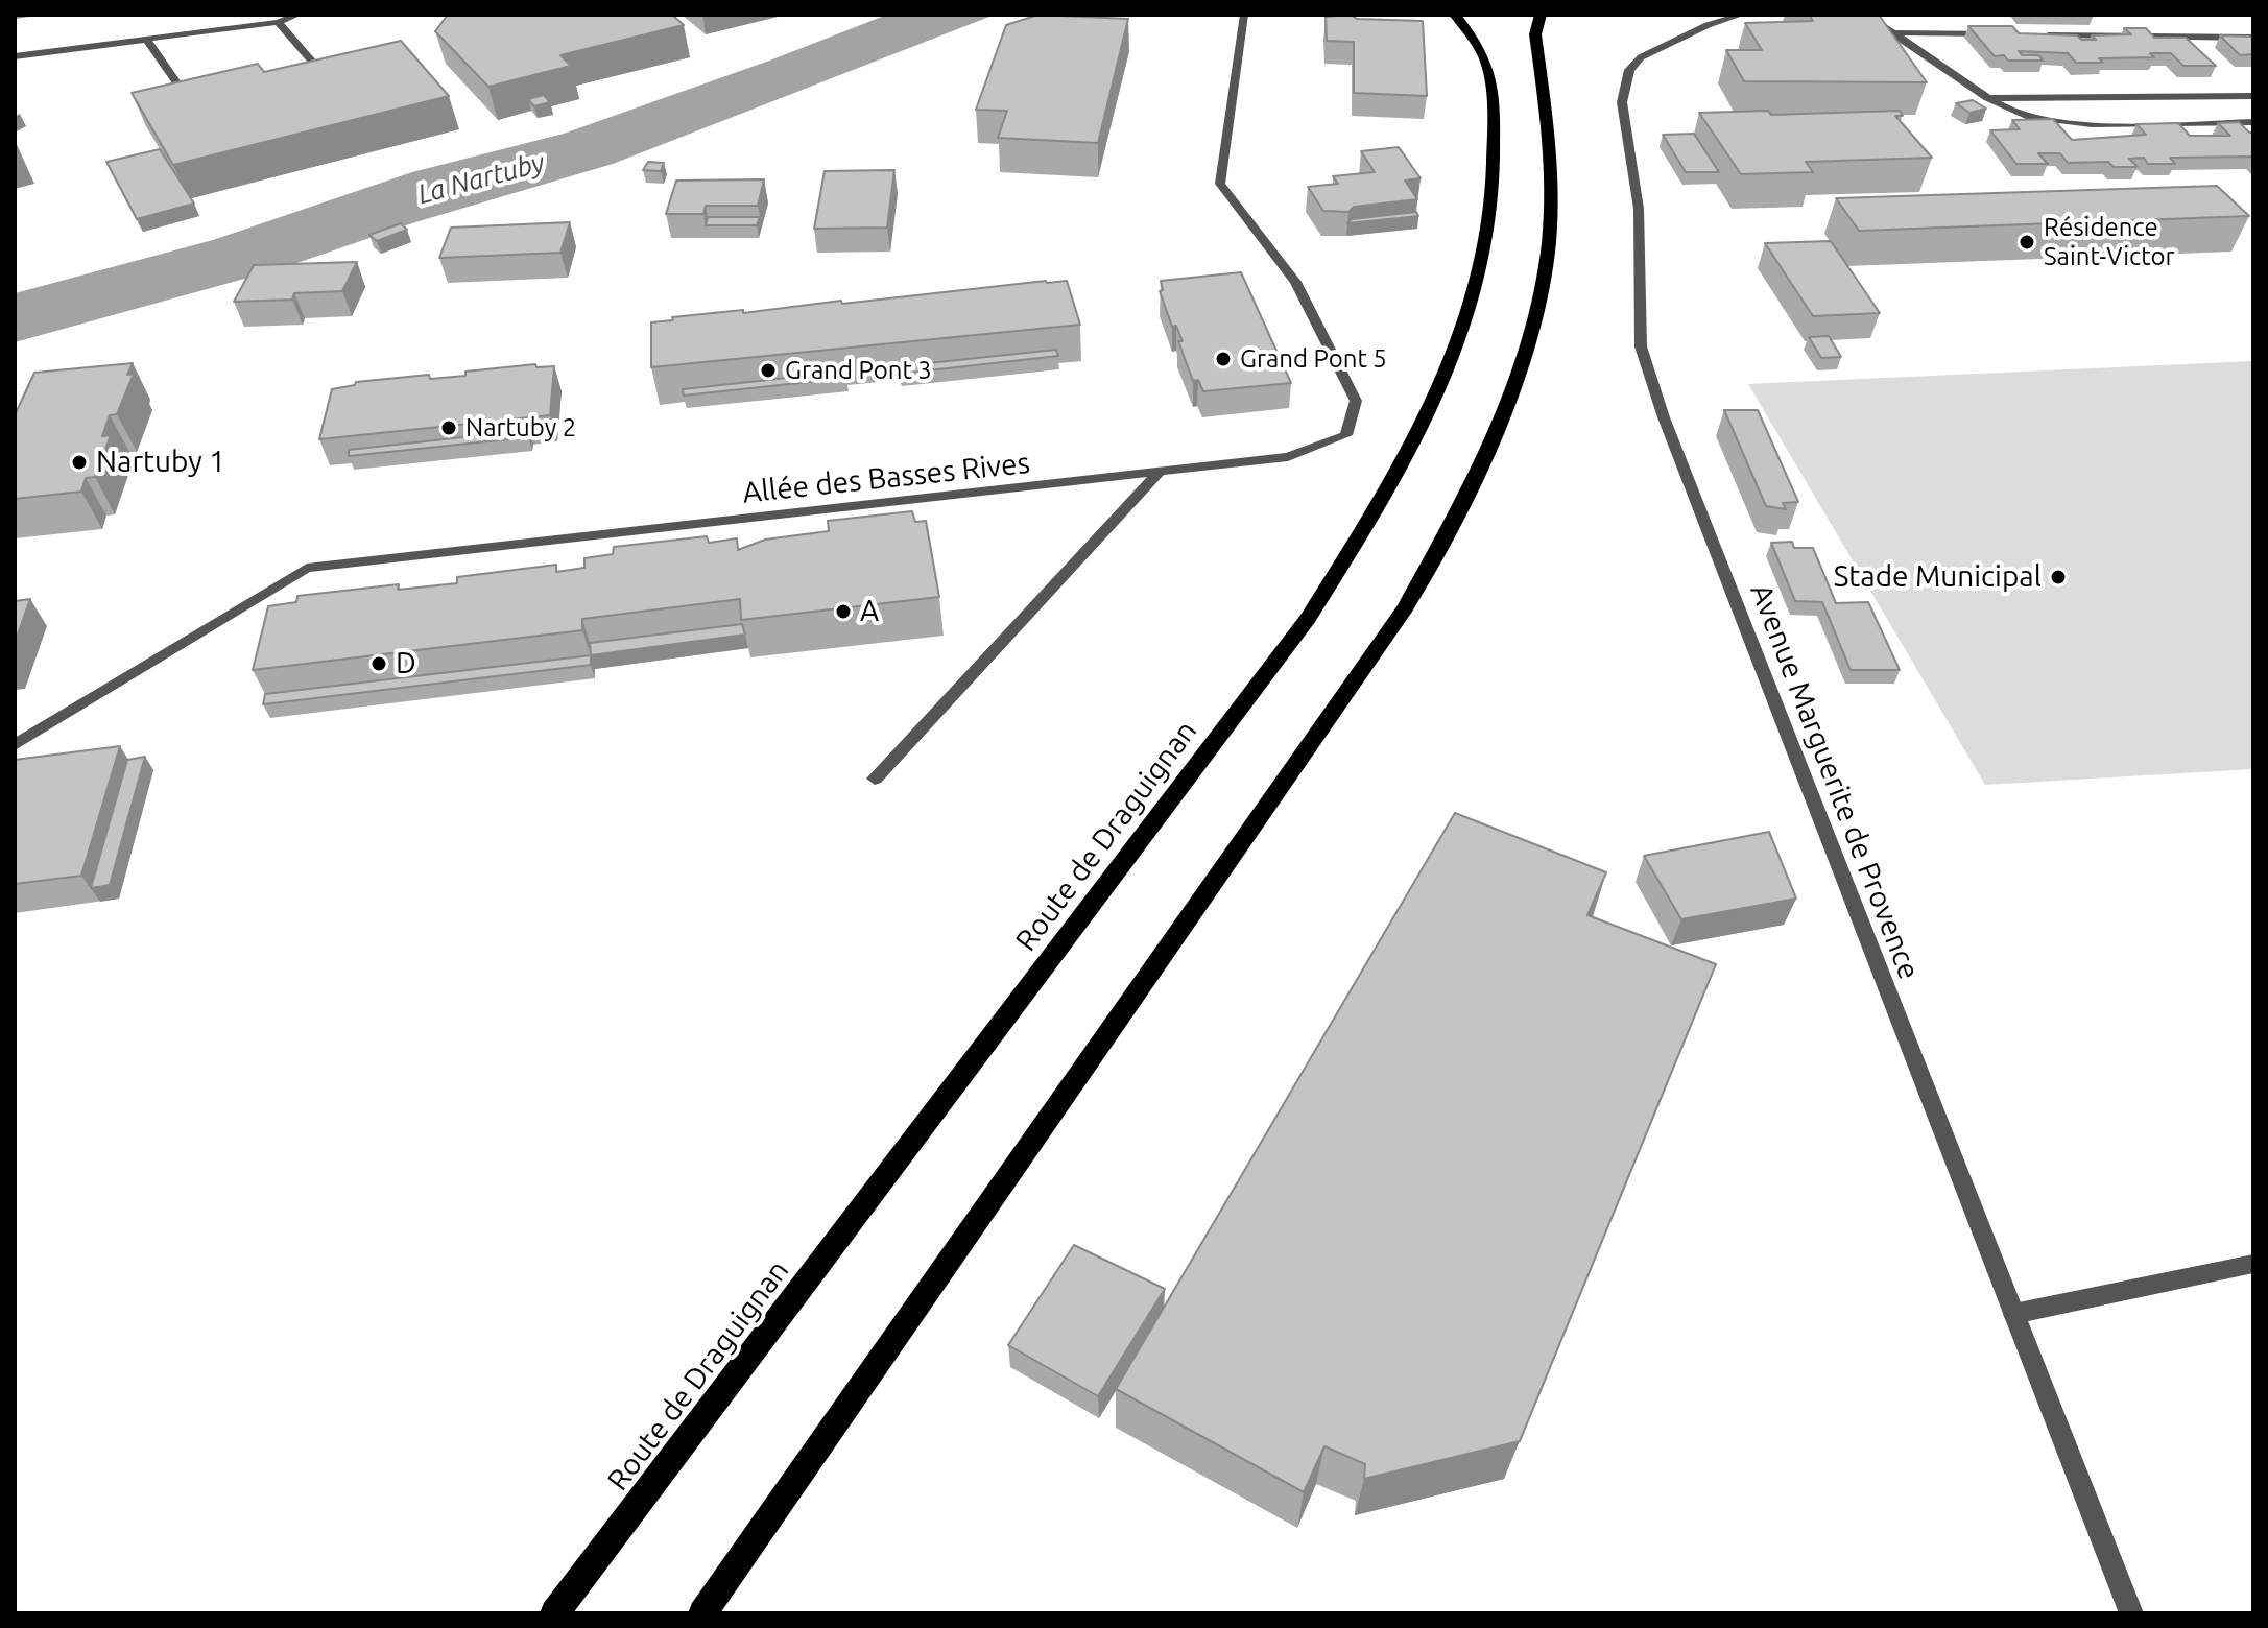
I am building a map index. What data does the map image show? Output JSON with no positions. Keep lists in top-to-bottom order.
{
  "streets": {
    "main road": ["Route de Draguignan"],
    "street": ["Allée des Basses Rives", "Avenue Marguerite de Provence"]
  },
  "water": ["La Nartuby"],
  "places": [
    "Résidence Saint-Victor",
    "Grand Pont 5",
    "Grand Pont 3",
    "Nartuby 2",
    "Nartuby 1",
    "Stade Municipal",
    "A",
    "D"
  ]
}
